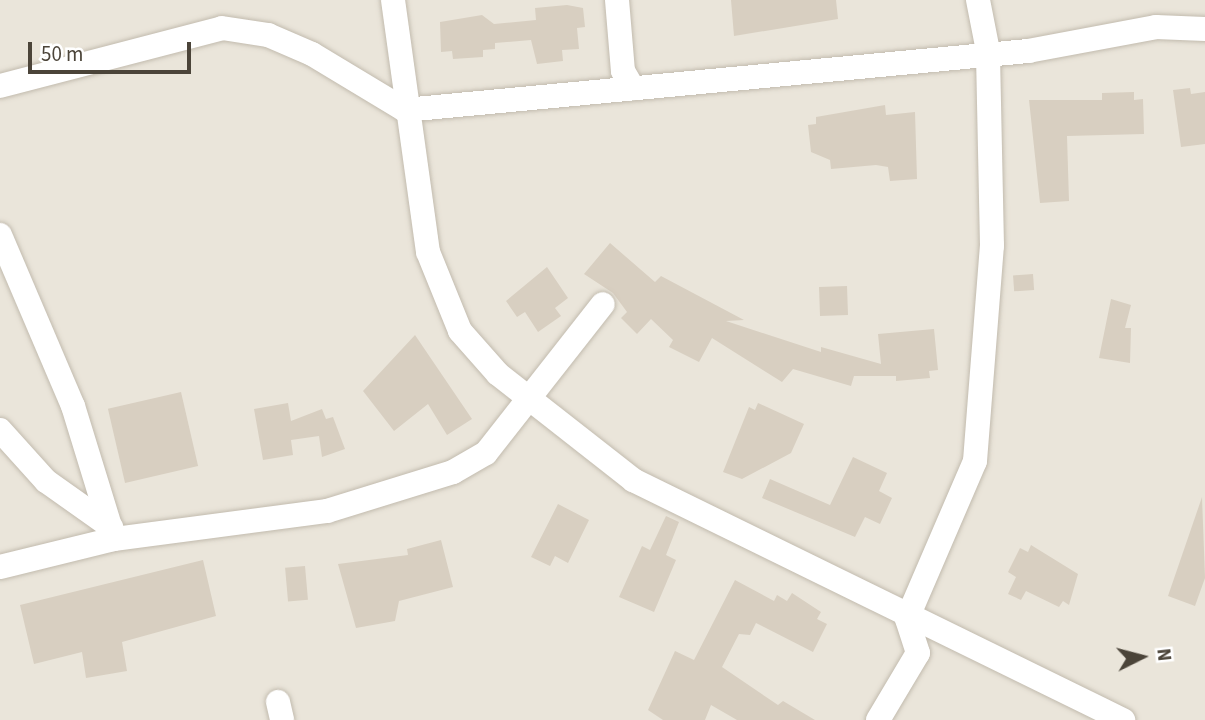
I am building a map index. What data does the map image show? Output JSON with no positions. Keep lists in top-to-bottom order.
{
  "scale_bar": "50 m",
  "north": "right"
}
